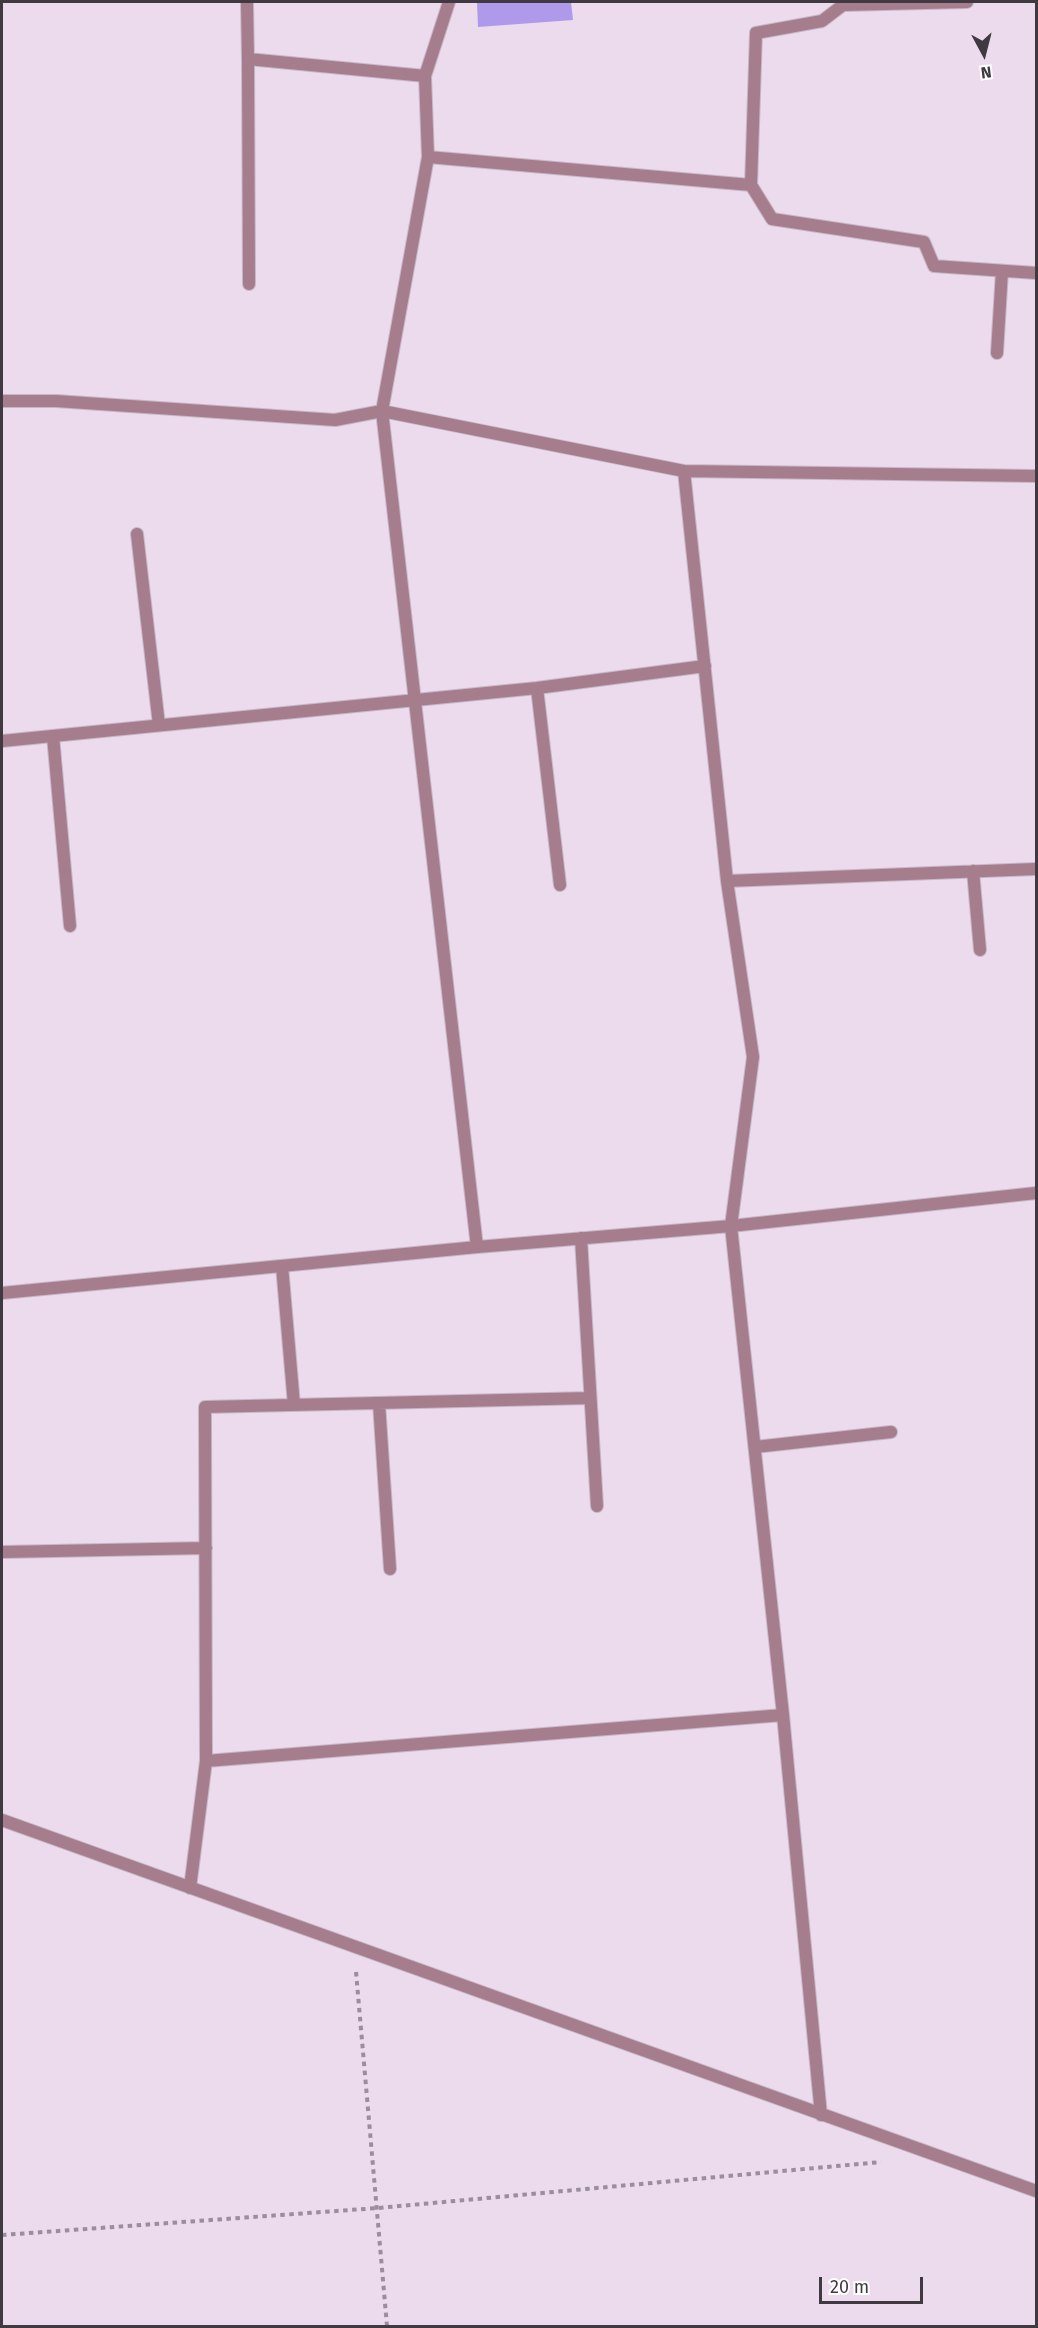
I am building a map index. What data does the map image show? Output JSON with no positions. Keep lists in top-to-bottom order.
{
  "scale_bar": "20 m",
  "north": "bottom"
}
